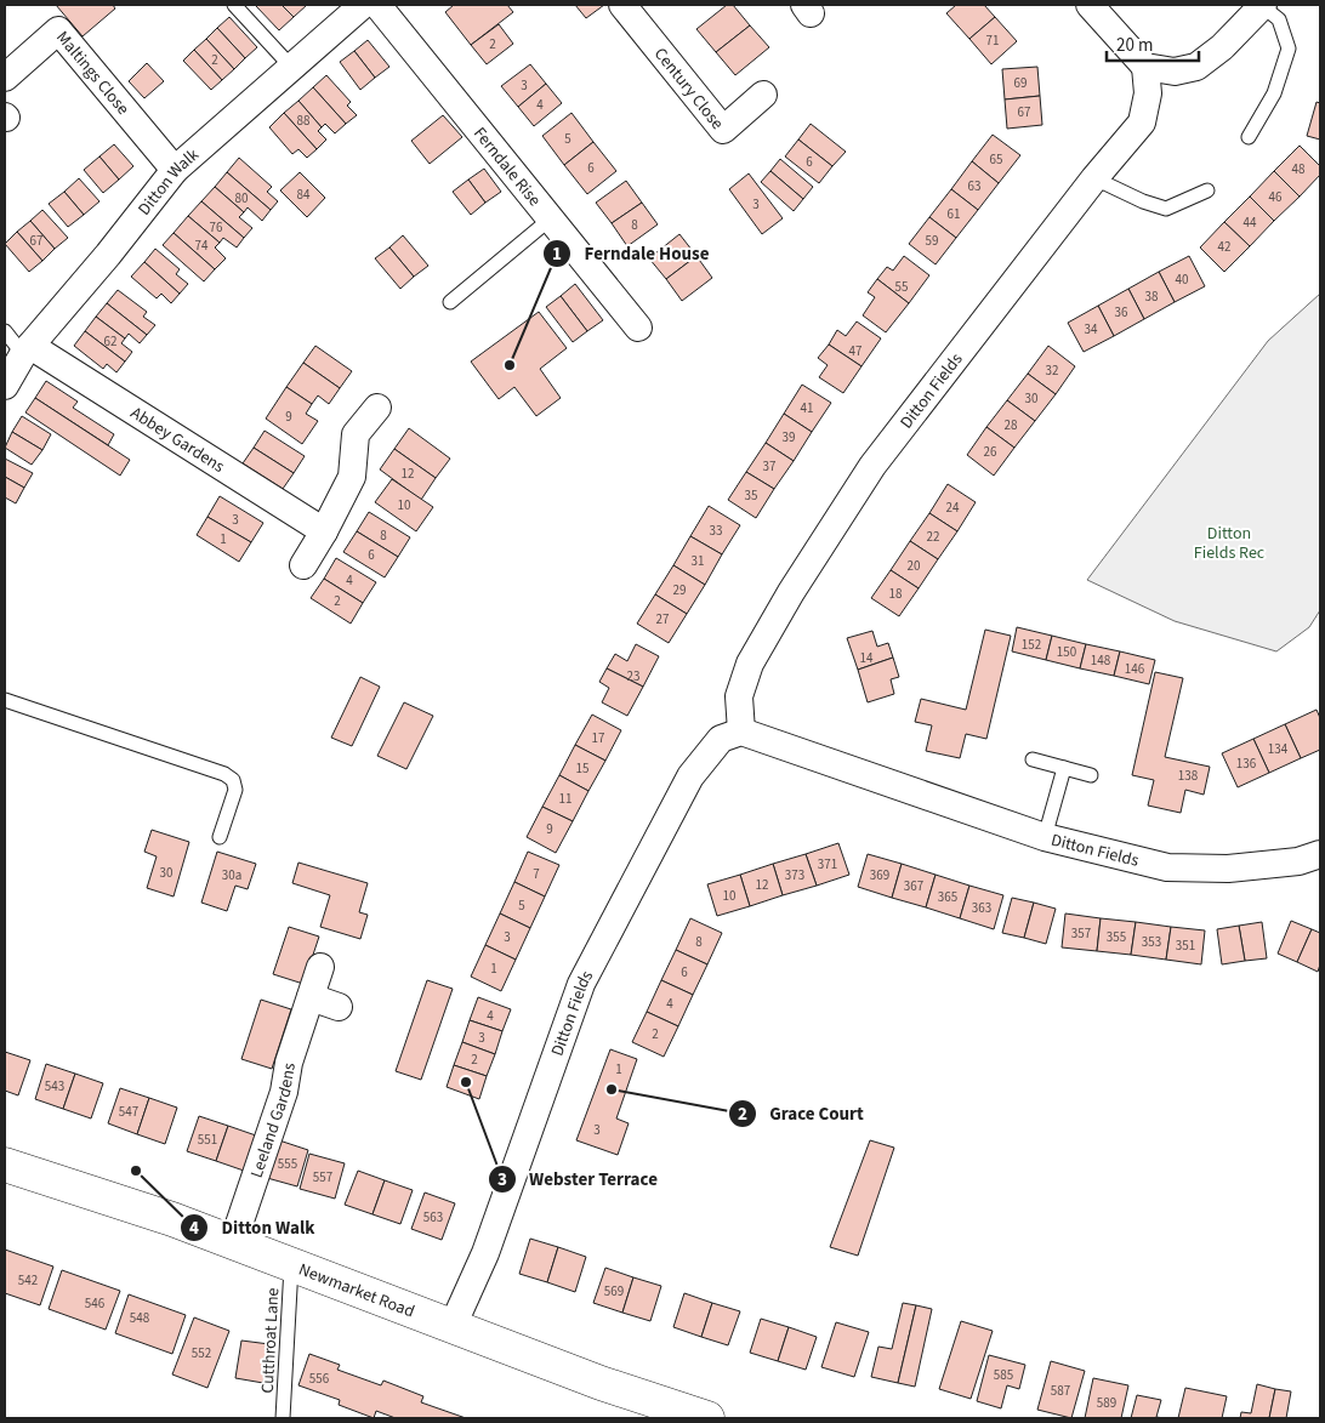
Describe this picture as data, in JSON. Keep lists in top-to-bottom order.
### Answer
{
  "streets": {
    "main road": ["Newmarket Road"],
    "street": [
      "Maltings Close",
      "Century Close",
      "Ferndale Rise",
      "Ditton Walk",
      "Ditton Fields",
      "Abbey Gardens",
      "Leeland Gardens"
    ],
    "lane": ["Cutthroat Lane"]
  },
  "crossings": [
    ["Maltings Close", "Ditton Walk"],
    ["Ditton Walk", "Abbey Gardens"],
    ["Ditton Fields", "Newmarket Road"],
    ["Leeland Gardens", "Newmarket Road"],
    ["Newmarket Road", "Cutthroat Lane"]
  ],
  "parks": ["Ditton Fields Rec"],
  "places": [
    "Ferndale House",
    "Webster Terrace",
    "Grace Court",
    "Ditton Walk"
  ],
  "house_numbers": [
    "71",
    "2",
    "2",
    "69",
    "3",
    "4",
    "67",
    "88",
    "5",
    "65",
    "6",
    "6",
    "48",
    "63",
    "84",
    "46",
    "80",
    "3",
    "61",
    "44",
    "8",
    "76",
    "67",
    "59",
    "74",
    "42",
    "40",
    "55",
    "38",
    "36",
    "34",
    "62",
    "47",
    "32",
    "30",
    "41",
    "9",
    "28",
    "39",
    "26",
    "37",
    "12",
    "35",
    "10",
    "24",
    "3",
    "33",
    "8",
    "22",
    "1",
    "6",
    "31",
    "20",
    "4",
    "29",
    "18",
    "2",
    "27",
    "152",
    "150",
    "14",
    "148",
    "146",
    "23",
    "17",
    "134",
    "136",
    "15",
    "138",
    "11",
    "9",
    "371",
    "30",
    "7",
    "30a",
    "373",
    "369",
    "12",
    "367",
    "10",
    "365",
    "5",
    "363",
    "357",
    "3",
    "355",
    "8",
    "353",
    "351",
    "1",
    "6",
    "4",
    "4",
    "2",
    "3",
    "2",
    "1",
    "543",
    "547",
    "3",
    "551",
    "555",
    "557",
    "563",
    "542",
    "569",
    "546",
    "548",
    "552",
    "585",
    "556",
    "587",
    "589"
  ],
  "scale_bar": "20 m"
}
